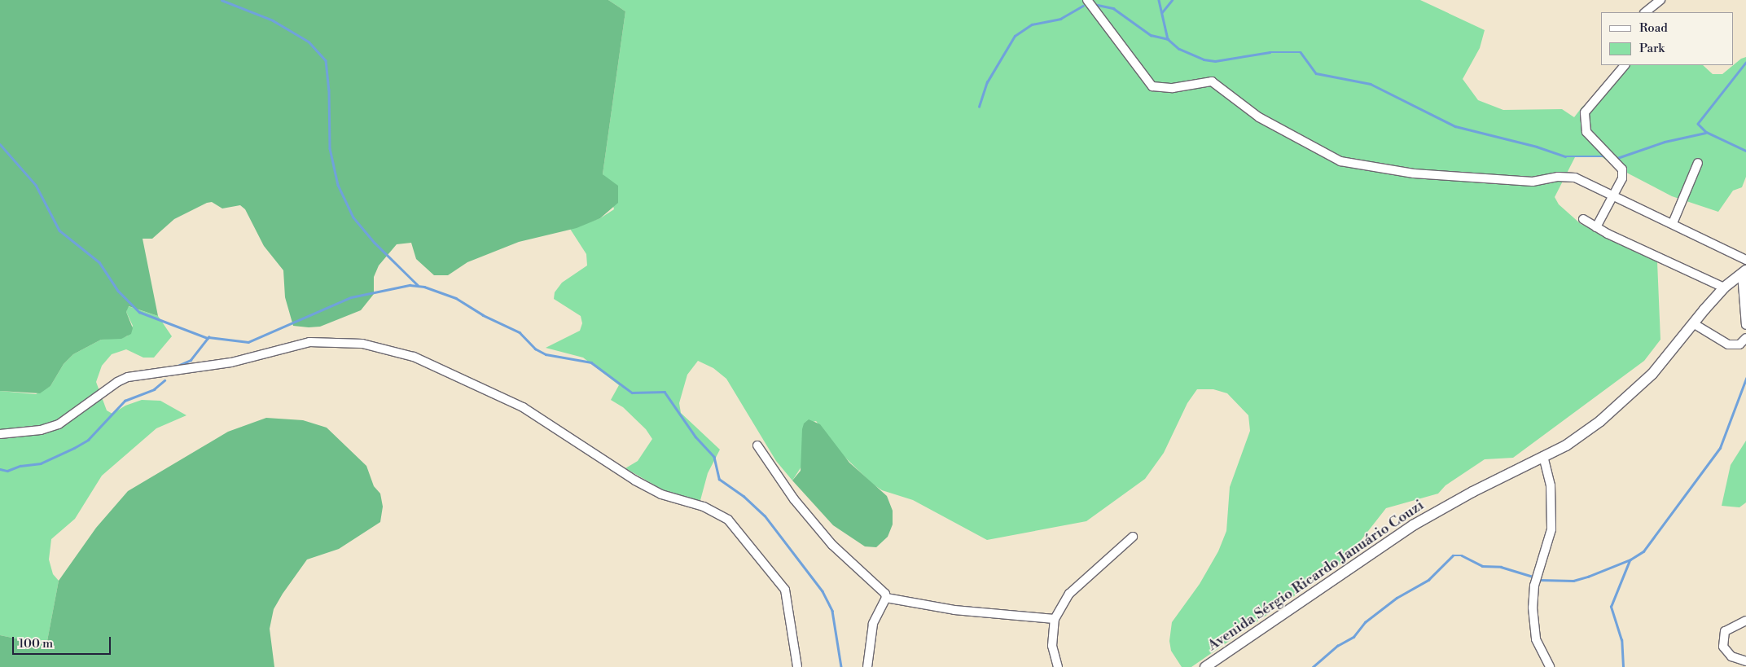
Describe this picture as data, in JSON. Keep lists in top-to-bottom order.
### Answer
{
  "streets": {
    "street": ["Avenida Sérgio Ricardo Januário Couzi"]
  },
  "legend": ["Road", "Park"],
  "scale_bar": "100 m"
}
